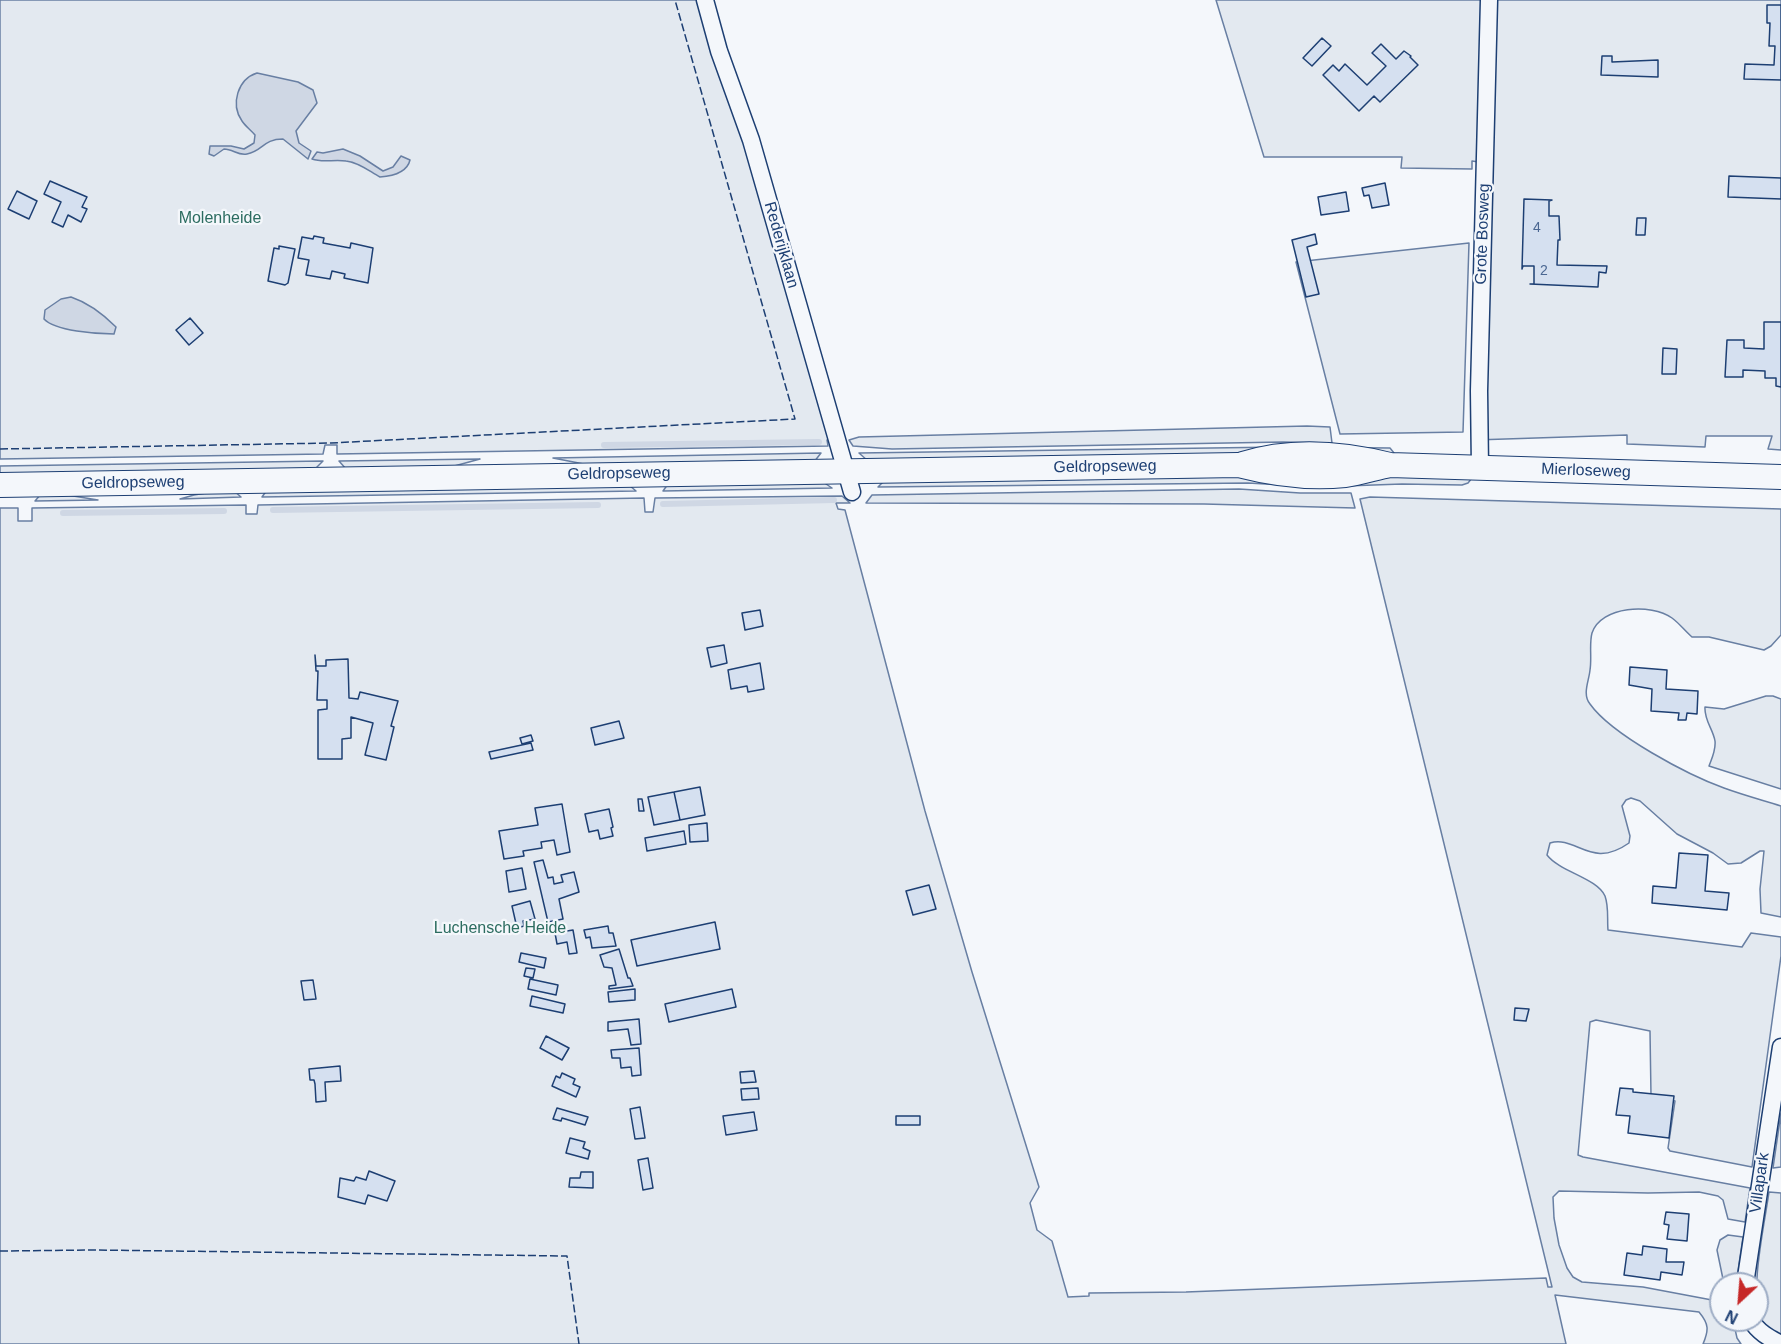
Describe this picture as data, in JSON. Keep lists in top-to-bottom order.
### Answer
{
  "streets": {
    "main road": ["Geldropseweg", "Mierloseweg"],
    "street": ["Grote Bosweg", "Rederijklaan", "Villapark"]
  },
  "crossings": [
    ["Grote Bosweg", "Mierloseweg"],
    ["Rederijklaan", "Geldropseweg"],
    ["Geldropseweg", "Mierloseweg"]
  ],
  "parks": ["Molenheide", "Luchensche Heide"],
  "house_numbers": ["4", "2"],
  "north": "bottom left"
}
